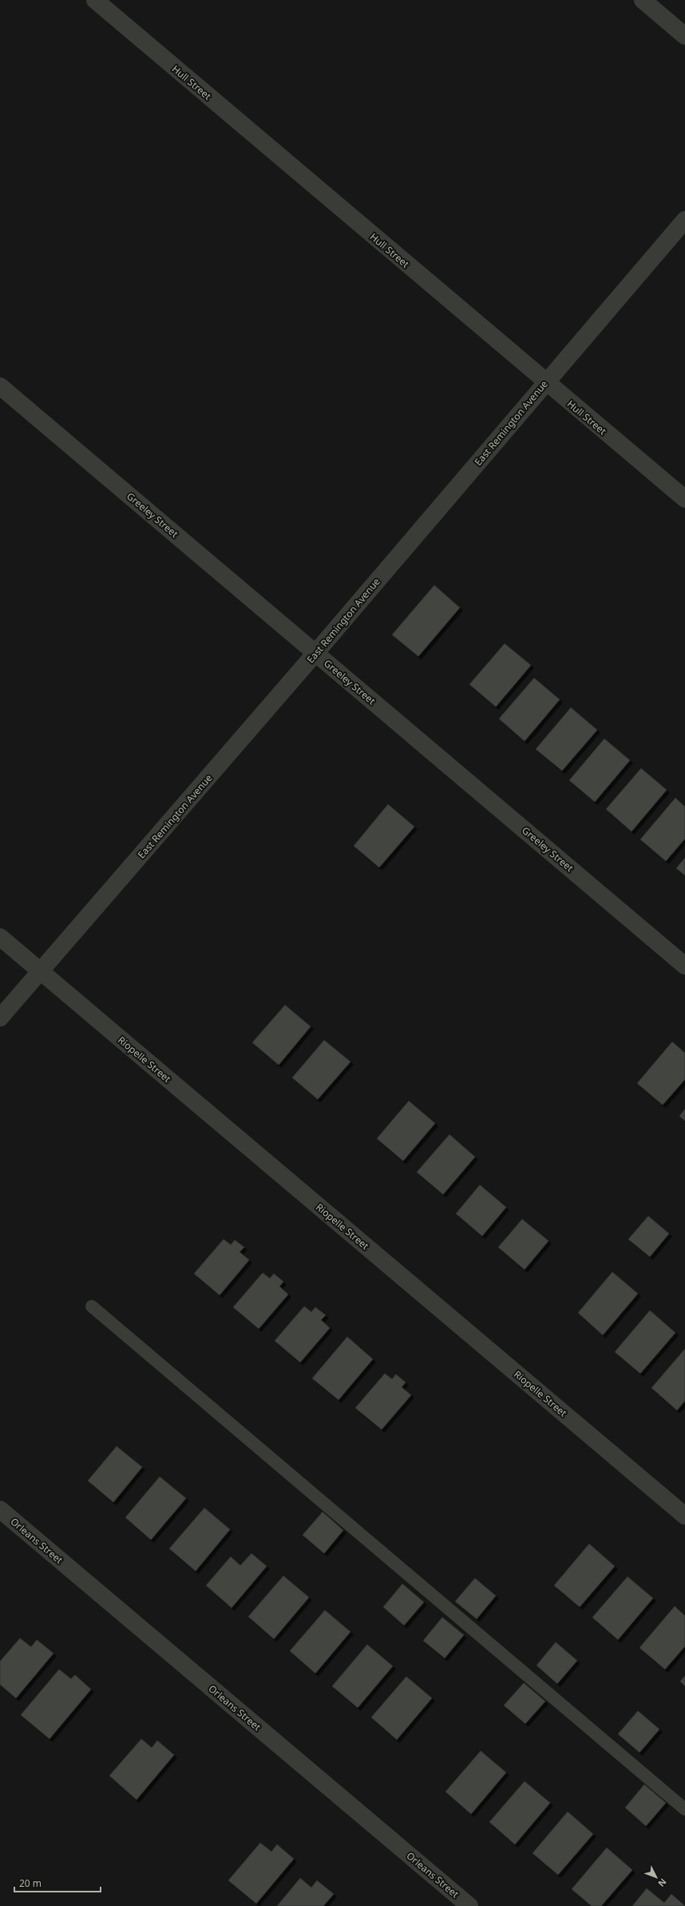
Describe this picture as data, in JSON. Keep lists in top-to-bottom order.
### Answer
{
  "streets": {
    "street": [
      "Hull Street",
      "East Remington Avenue",
      "Greeley Street",
      "Riopelle Street",
      "Orleans Street"
    ]
  },
  "crossings": [
    ["Hull Street", "East Remington Avenue"],
    ["East Remington Avenue", "Greeley Street"],
    ["East Remington Avenue", "Riopelle Street"]
  ],
  "scale_bar": "20 m",
  "north": "bottom right"
}
